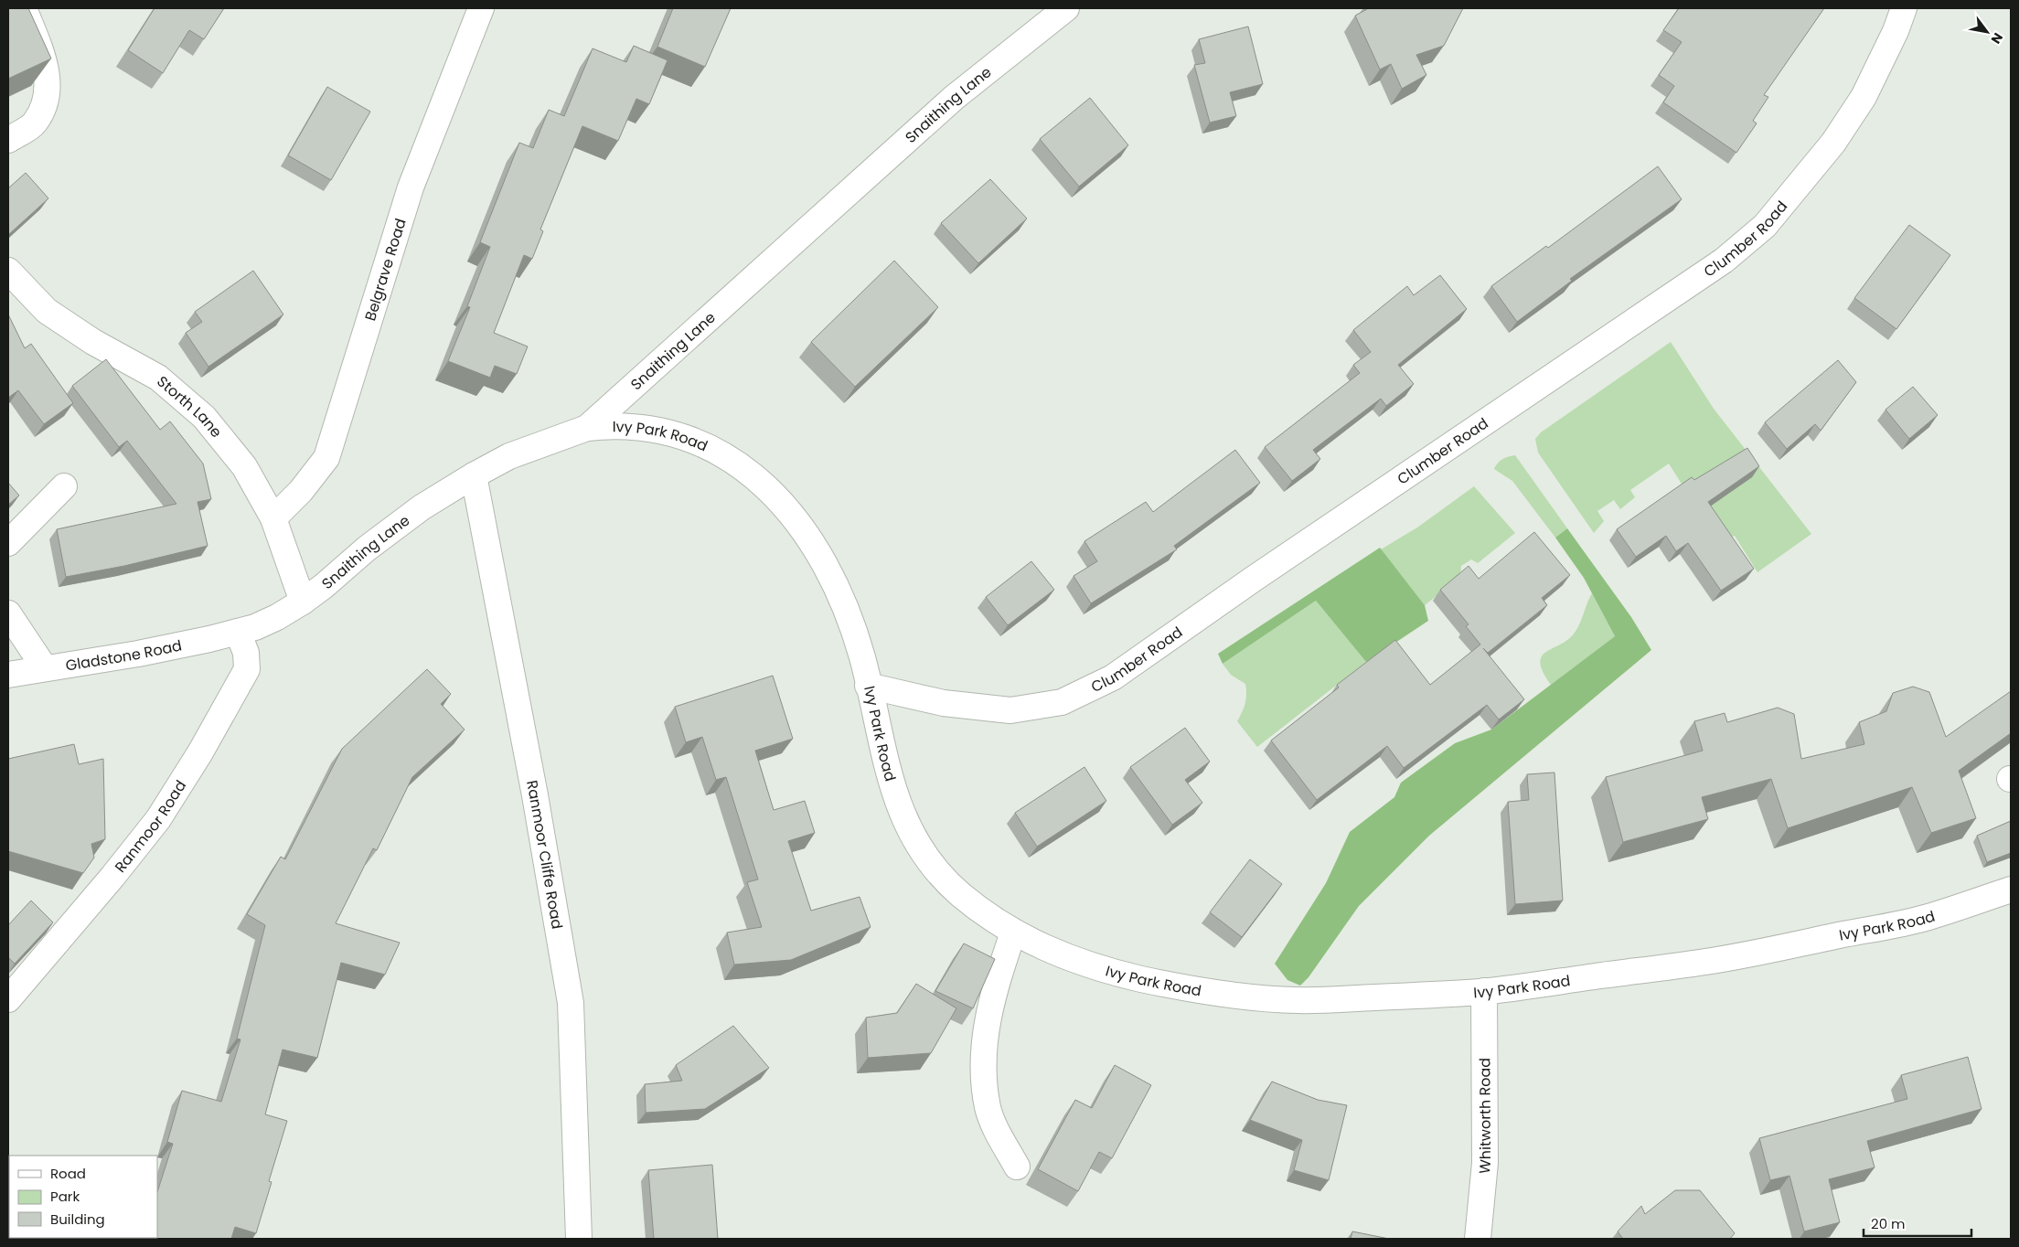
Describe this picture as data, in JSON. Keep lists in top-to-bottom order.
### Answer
{
  "streets": {
    "street": [
      "Snaithing Lane",
      "Clumber Road",
      "Belgrave Road",
      "Storth Lane",
      "Ivy Park Road",
      "Gladstone Road",
      "Ranmoor Road",
      "Ranmoor Cliffe Road",
      "Whitworth Road"
    ]
  },
  "crossings": [
    ["Snaithing Lane", "Storth Lane"],
    ["Snaithing Lane", "Ivy Park Road"],
    ["Snaithing Lane", "Gladstone Road"],
    ["Snaithing Lane", "Ranmoor Road"],
    ["Snaithing Lane", "Ranmoor Cliffe Road"],
    ["Clumber Road", "Ivy Park Road"],
    ["Belgrave Road", "Storth Lane"],
    ["Ivy Park Road", "Whitworth Road"],
    ["Gladstone Road", "Ranmoor Road"]
  ],
  "legend": ["Road", "Park", "Building"],
  "scale_bar": "20 m",
  "north": "bottom right"
}
